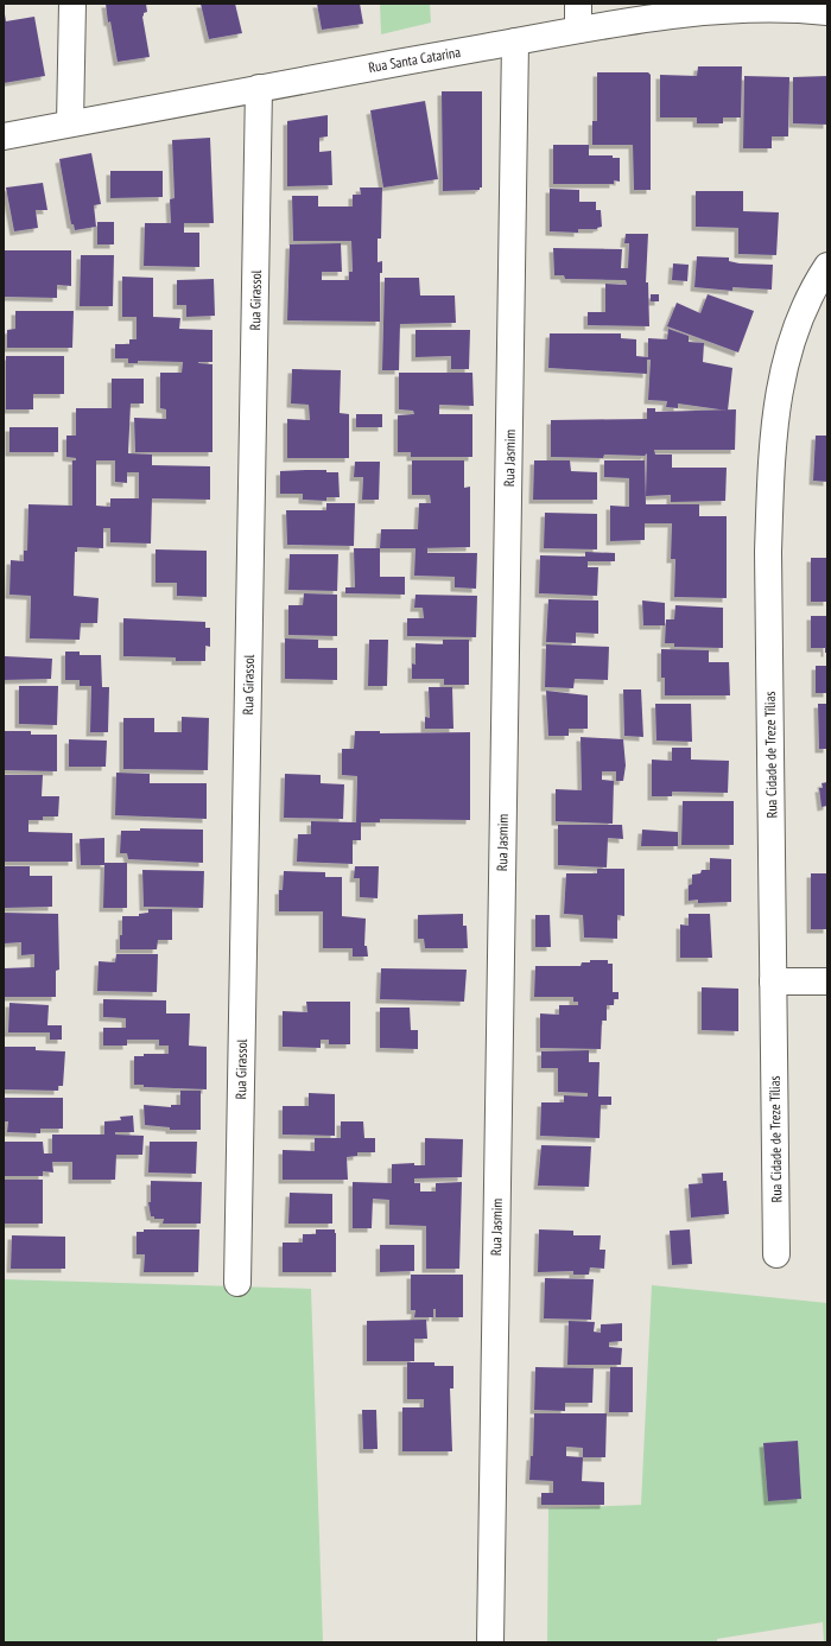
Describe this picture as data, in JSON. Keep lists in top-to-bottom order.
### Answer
{
  "streets": {
    "street": [
      "Rua Santa Catarina",
      "Rua Girassol",
      "Rua Jasmim",
      "Rua Cidade de Treze Tílias"
    ]
  },
  "crossings": [
    ["Rua Santa Catarina", "Rua Girassol"],
    ["Rua Santa Catarina", "Rua Jasmim"]
  ]
}
